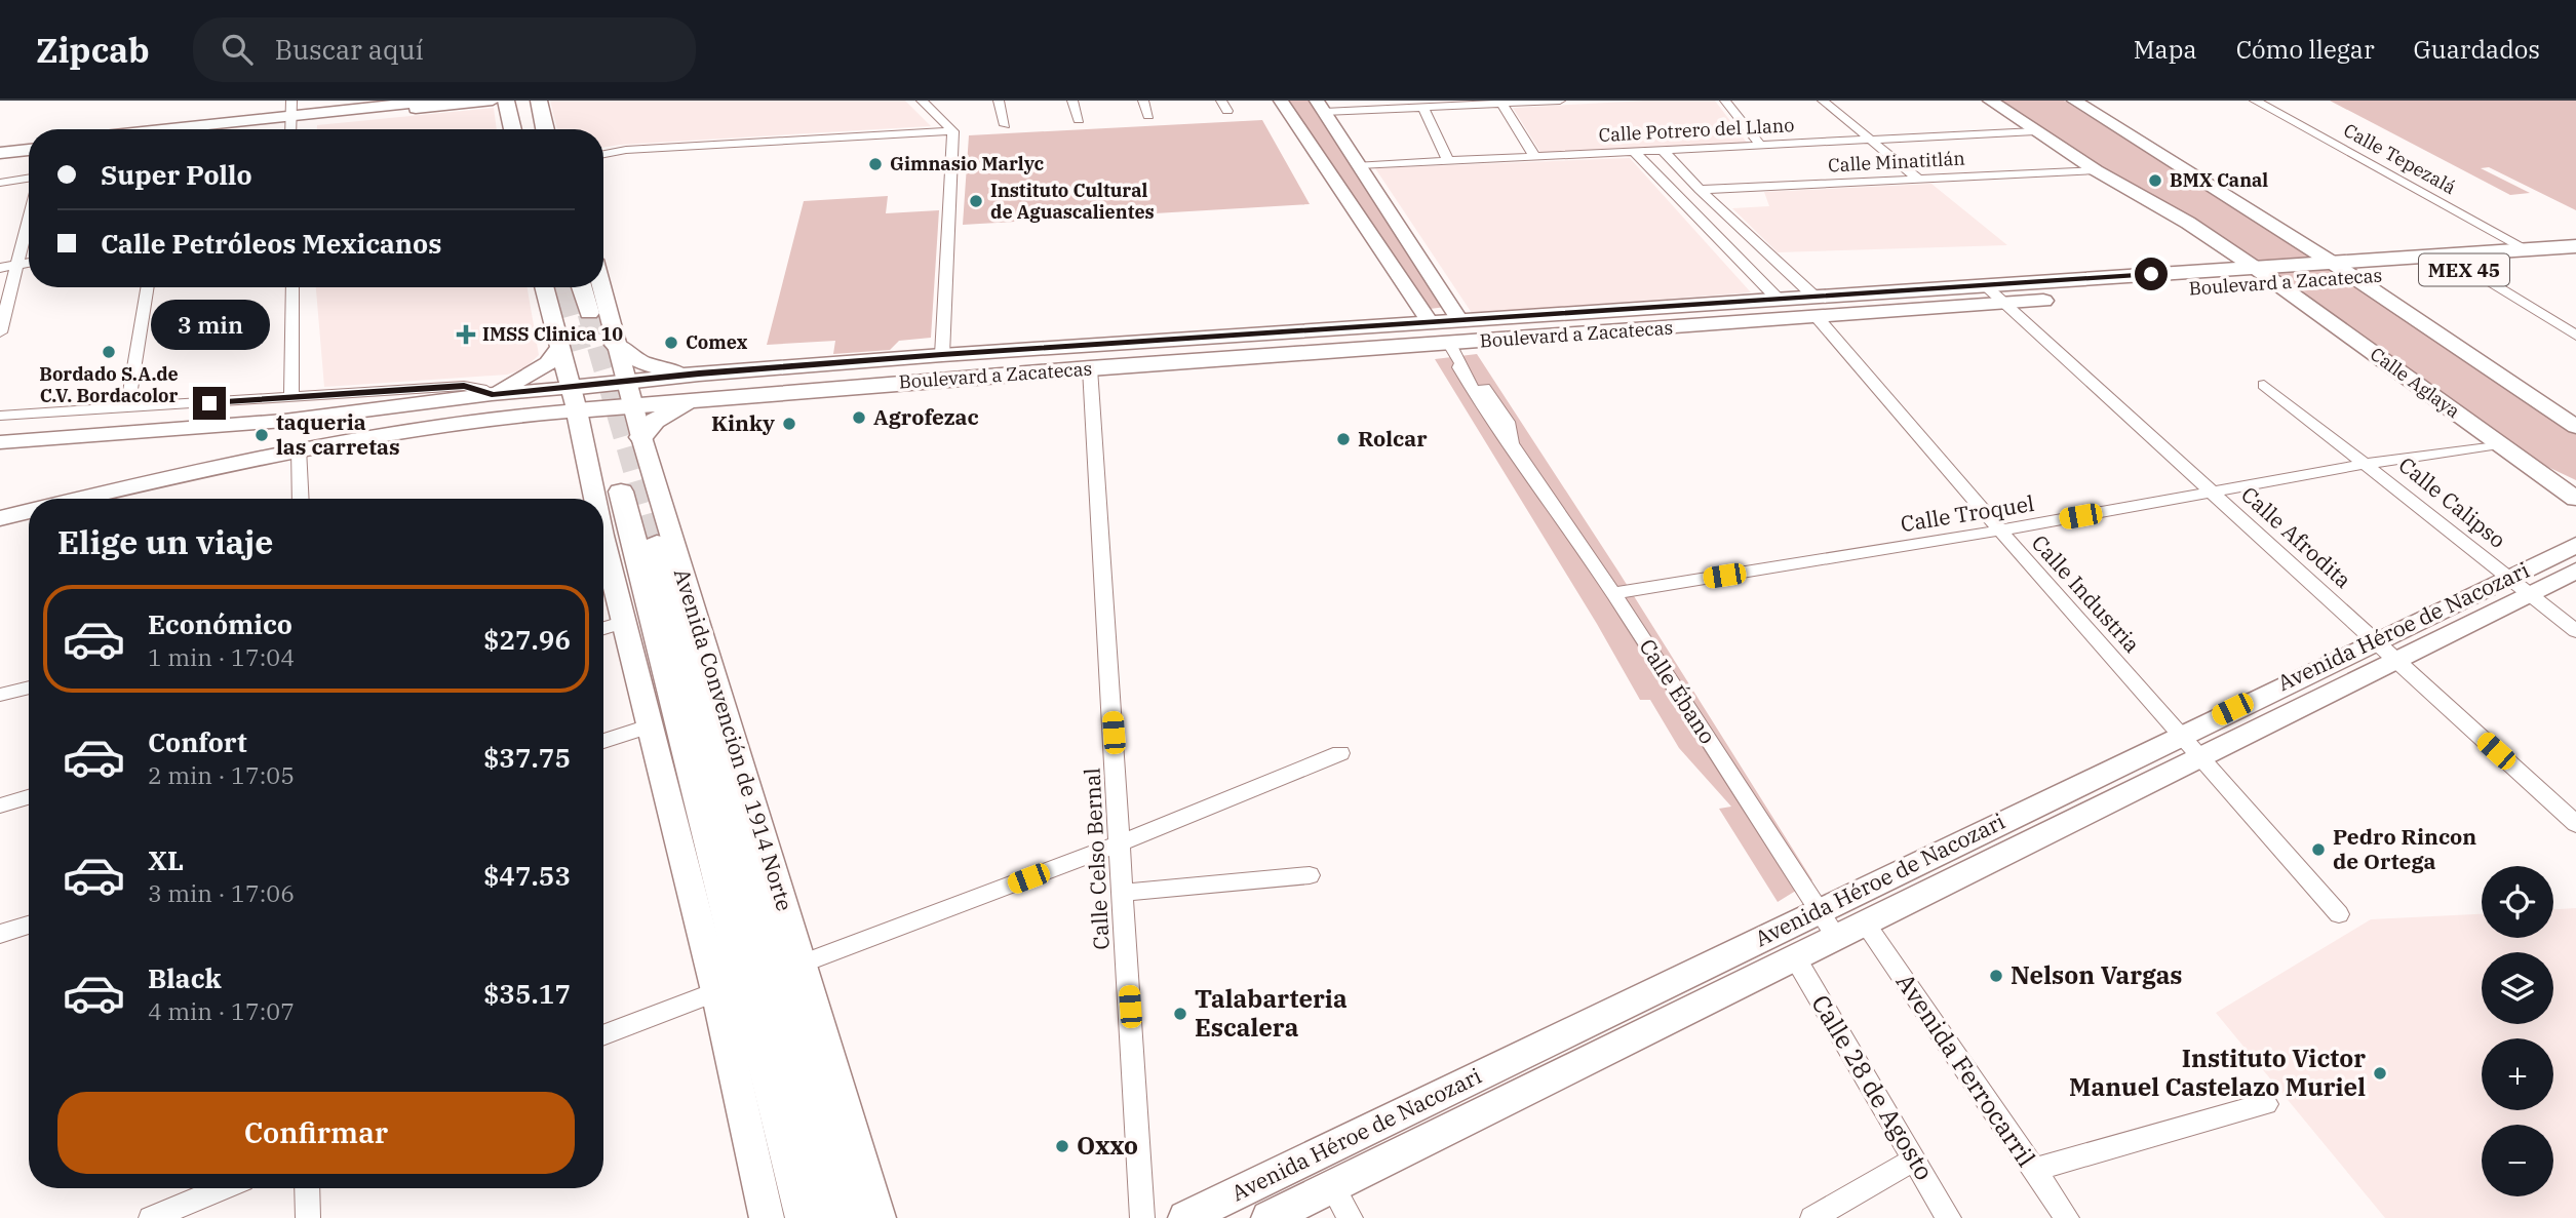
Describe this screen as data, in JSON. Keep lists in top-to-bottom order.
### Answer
{
  "streets": {
    "main road": [
      "MEX 45",
      "Boulevard a Zacatecas",
      "Calle Aglaya",
      "Avenida Héroe de Nacozari",
      "Avenida Convención de 1914 Norte"
    ],
    "street": [
      "Calle Potrero del Llano",
      "Calle Tepezalá",
      "Calle Minatitlán",
      "Calle Calipso",
      "Calle Troquel",
      "Calle Afrodita",
      "Calle Industria",
      "Calle Ébano",
      "Calle Celso Bernal",
      "Avenida Ferrocarril",
      "Calle 28 de Agosto"
    ]
  },
  "crossings": [
    ["Calle Potrero del Llano", "Calle Aglaya"],
    ["Calle Tepezalá", "Boulevard a Zacatecas"],
    ["Calle Minatitlán", "Calle Aglaya"],
    ["MEX 45", "Boulevard a Zacatecas"],
    ["MEX 45", "Avenida Convención de 1914 Norte"],
    ["Boulevard a Zacatecas", "Calle Aglaya"],
    ["Boulevard a Zacatecas", "Calle Afrodita"],
    ["Boulevard a Zacatecas", "Calle Industria"],
    ["Boulevard a Zacatecas", "Calle Ébano"],
    ["Boulevard a Zacatecas", "Avenida Convención de 1914 Norte"],
    ["Boulevard a Zacatecas", "Calle Celso Bernal"],
    ["Calle Aglaya", "Calle Troquel"],
    ["Calle Calipso", "Calle Troquel"],
    ["Calle Calipso", "Avenida Héroe de Nacozari"],
    ["Calle Troquel", "Calle Afrodita"],
    ["Calle Troquel", "Calle Industria"],
    ["Calle Troquel", "Calle Ébano"],
    ["Calle Afrodita", "Avenida Héroe de Nacozari"],
    ["Calle Industria", "Avenida Héroe de Nacozari"],
    ["Avenida Héroe de Nacozari", "Calle Ébano"],
    ["Avenida Héroe de Nacozari", "Avenida Ferrocarril"],
    ["Avenida Héroe de Nacozari", "Calle 28 de Agosto"],
    ["Calle Ébano", "Avenida Ferrocarril"]
  ],
  "places": {
    "other": [
      "Gimnasio Marlyc",
      "BMX Canal",
      "Instituto Cultural de Aguascalientes",
      "Comex",
      "Bordado S.A.de C.V. Bordacolor",
      "Agrofezac",
      "Kinky",
      "taqueria las carretas",
      "Rolcar",
      "Pedro Rincon de Ortega",
      "Nelson Vargas",
      "Talabarteria Escalera",
      "Instituto Victor Manuel Castelazo Muriel",
      "Oxxo"
    ],
    "health": ["IMSS Clinica 10"]
  },
  "page": {
    "header": "Zipcab",
    "search": "Buscar aquí",
    "nav": ["Mapa", "Cómo llegar", "Guardados"],
    "banner": ["Super Pollo", "Calle Petróleos Mexicanos"],
    "bubble": "3 min",
    "heading": "Elige un viaje",
    "list": [
      {
        "name": "Económico",
        "note": "1 min · 17:04",
        "value": "$27.96"
      },
      {
        "name": "Confort",
        "note": "2 min · 17:05",
        "value": "$37.75"
      },
      {
        "name": "XL",
        "note": "3 min · 17:06",
        "value": "$47.53"
      },
      {
        "name": "Black",
        "note": "4 min · 17:07",
        "value": "$35.17"
      }
    ],
    "map_buttons": ["+", "−"],
    "buttons": "Confirmar"
  }
}
